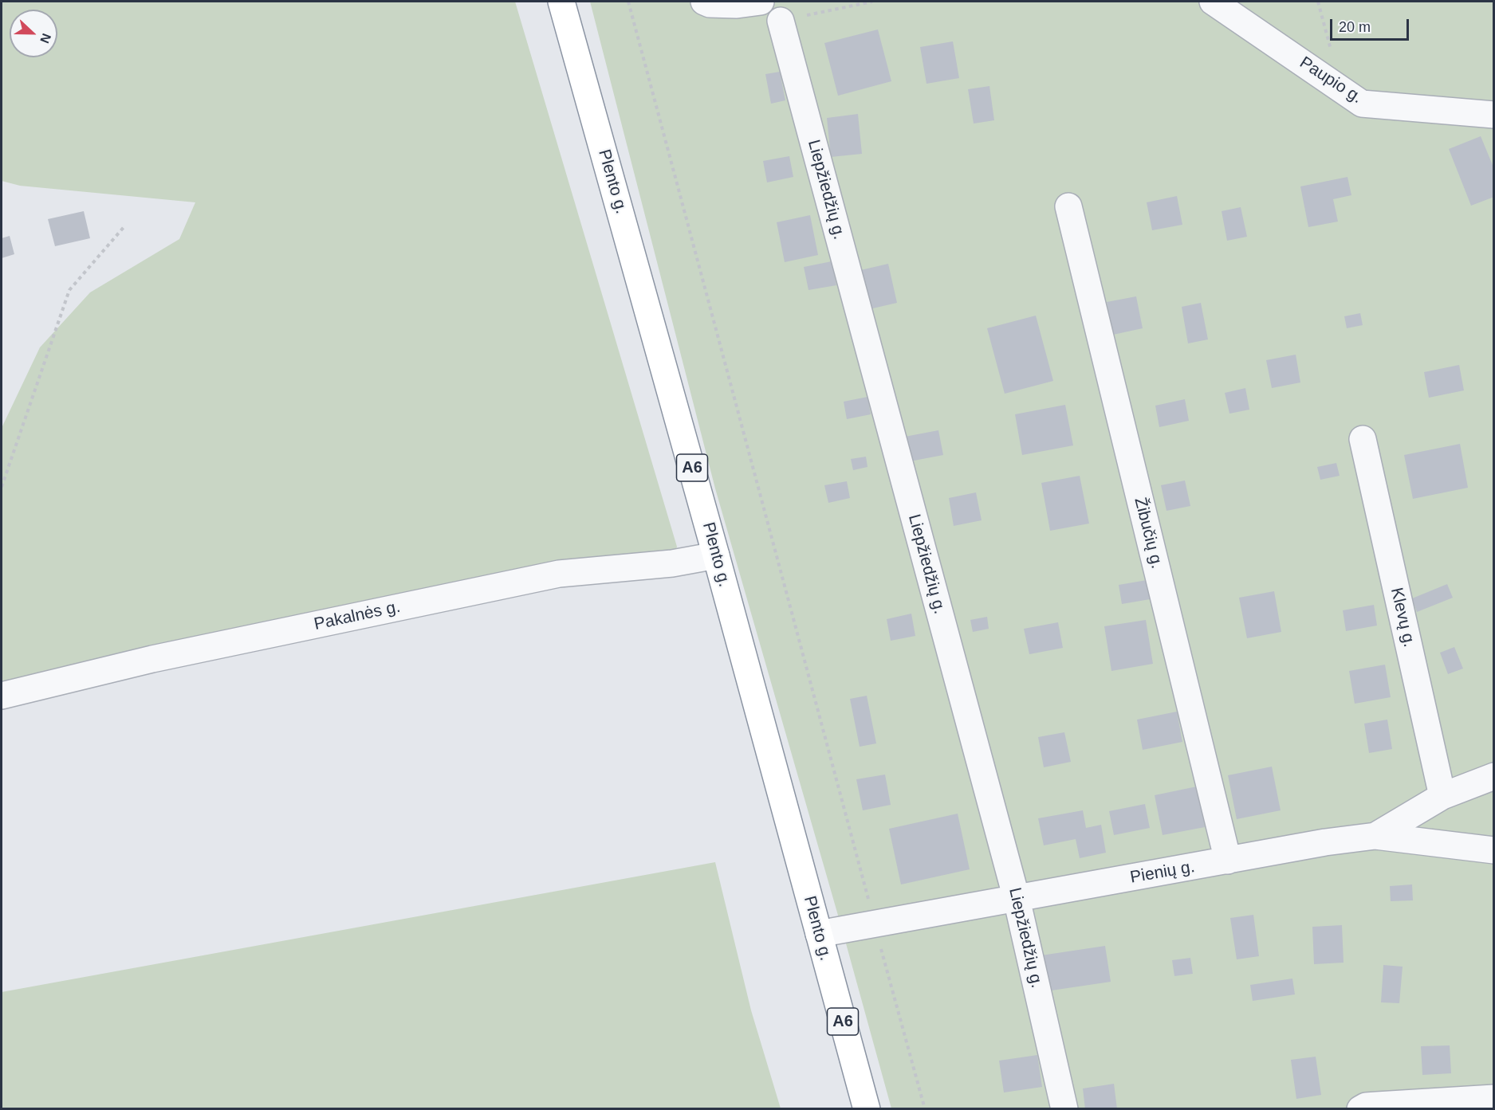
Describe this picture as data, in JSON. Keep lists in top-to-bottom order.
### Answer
{
  "streets": {
    "highway": ["Plento g.", "A6"],
    "street": [
      "Paupio g.",
      "Liepžiedžių g.",
      "Žibučių g.",
      "Pakalnės g.",
      "Klevų g.",
      "Pienių g."
    ]
  },
  "crossings": [
    ["Plento g.", "Pakalnės g."],
    ["Plento g.", "Pienių g."],
    ["Liepžiedžių g.", "Pienių g."],
    ["Žibučių g.", "Pienių g."],
    ["Klevų g.", "Pienių g."]
  ],
  "scale_bar": "20 m",
  "north": "right"
}
